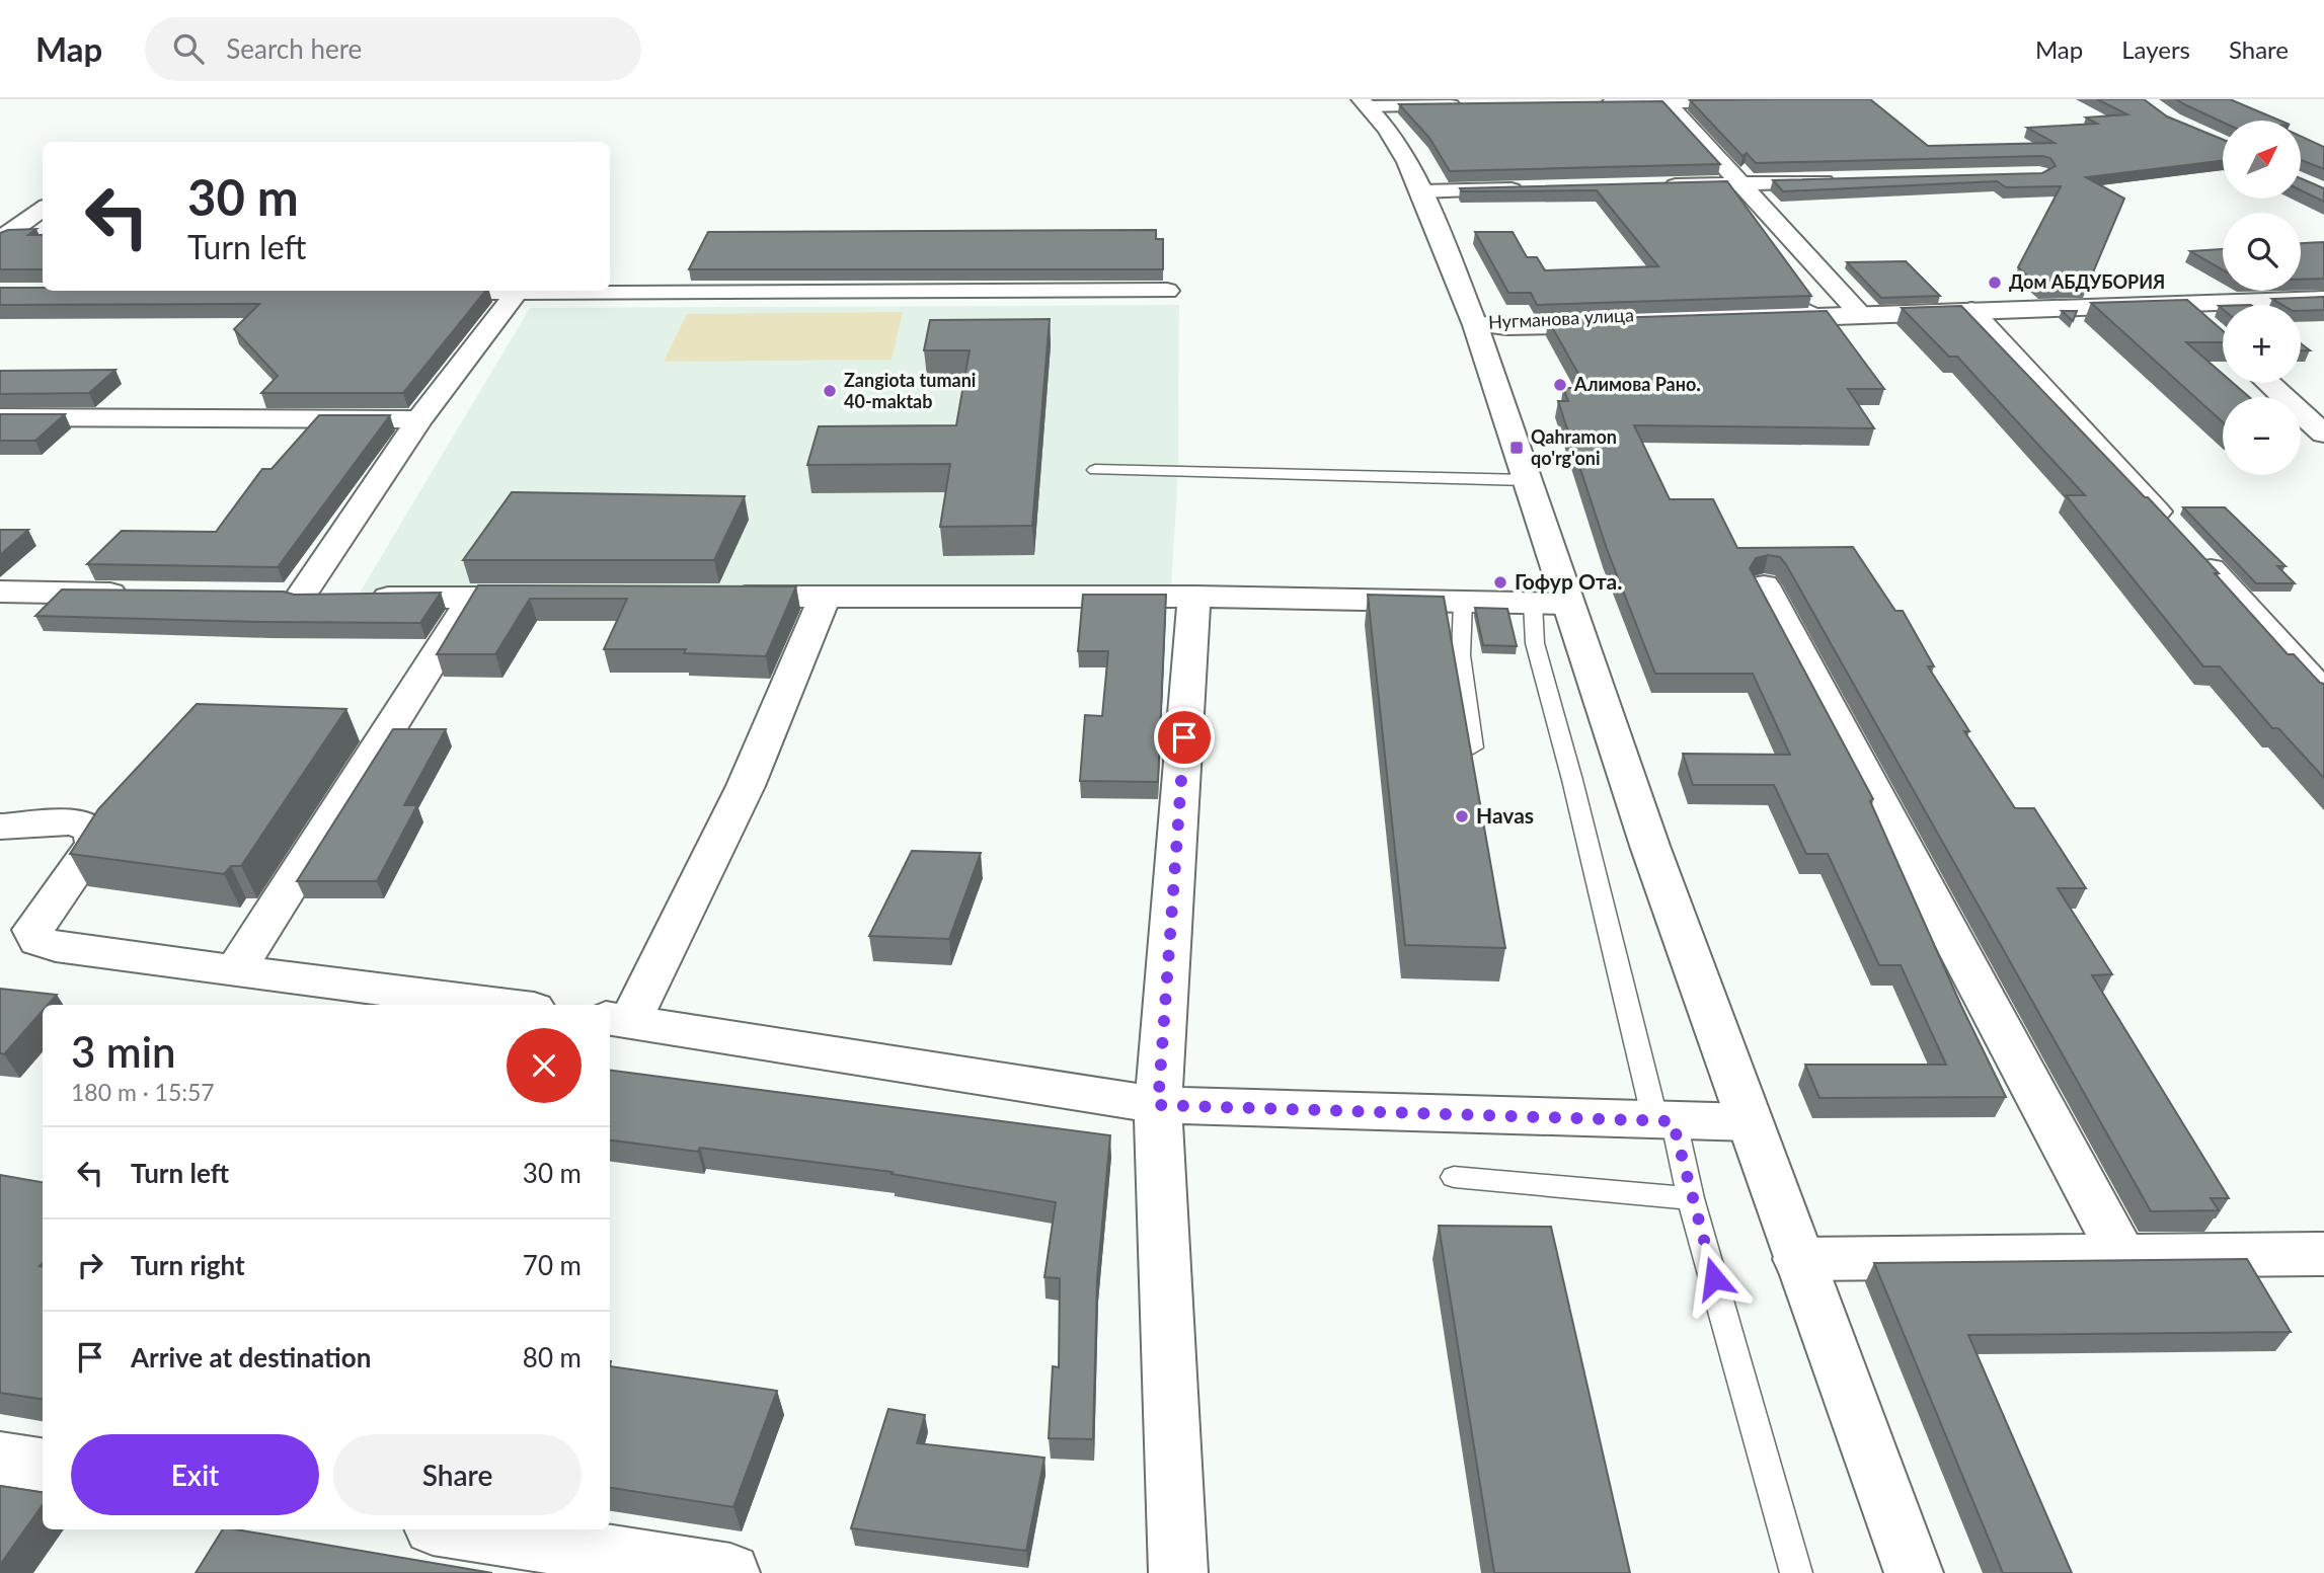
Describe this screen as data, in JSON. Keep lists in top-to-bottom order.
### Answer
{
  "streets": {
    "street": ["Нугманова улица"]
  },
  "places": {
    "other": [
      "Дом АБДУБОРИЯ",
      "Алимова Рано.",
      "Zangiota tumani 40-maktab",
      "Гофур Ота.",
      "Havas"
    ],
    "transit": ["Qahramon qo'rg'oni"]
  },
  "north": "top right",
  "page": {
    "header": "Map",
    "search": "Search here",
    "nav": ["Map", "Layers", "Share"],
    "map_buttons": ["+", "−"],
    "turn": ["30 m", "Turn left"],
    "heading": ["3 min", "180 m · 15:57"],
    "list": [
      {
        "name": "Turn left",
        "value": "30 m"
      },
      {
        "name": "Turn right",
        "value": "70 m"
      },
      {
        "name": "Arrive at destination",
        "value": "80 m"
      }
    ],
    "buttons": ["Exit", "Share"]
  }
}
